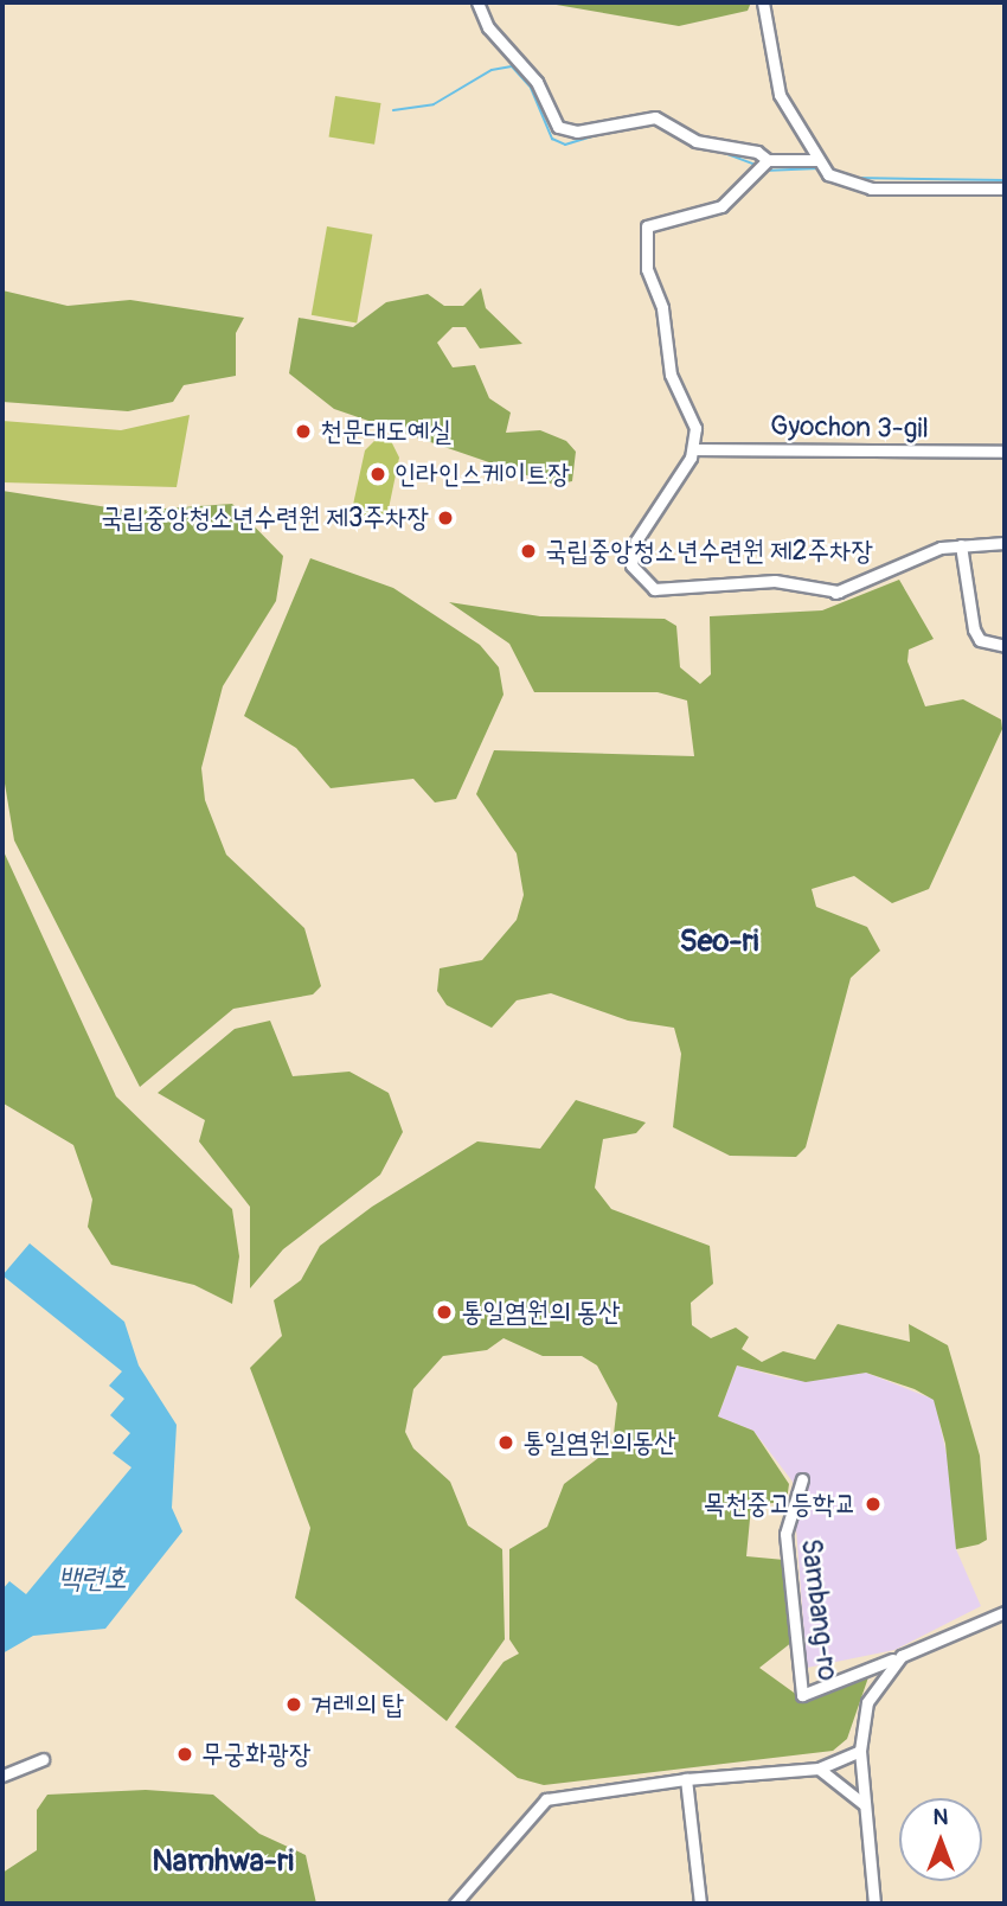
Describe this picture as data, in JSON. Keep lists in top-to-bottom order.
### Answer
{
  "streets": {
    "street": ["Gyochon 3-gil", "Sambang-ro"]
  },
  "districts": ["Seo-ri", "Namhwa-ri"],
  "water": ["백련호"],
  "places": [
    "천문대도예실",
    "인라인스케이트장",
    "국립중앙청소년수련원 제3주차장",
    "국립중앙청소년수련원 제2주차장",
    "통일염원의 동산",
    "통일염원의동산",
    "목천중고등학교",
    "겨레의 탑",
    "무궁화광장"
  ],
  "north": "top"
}
